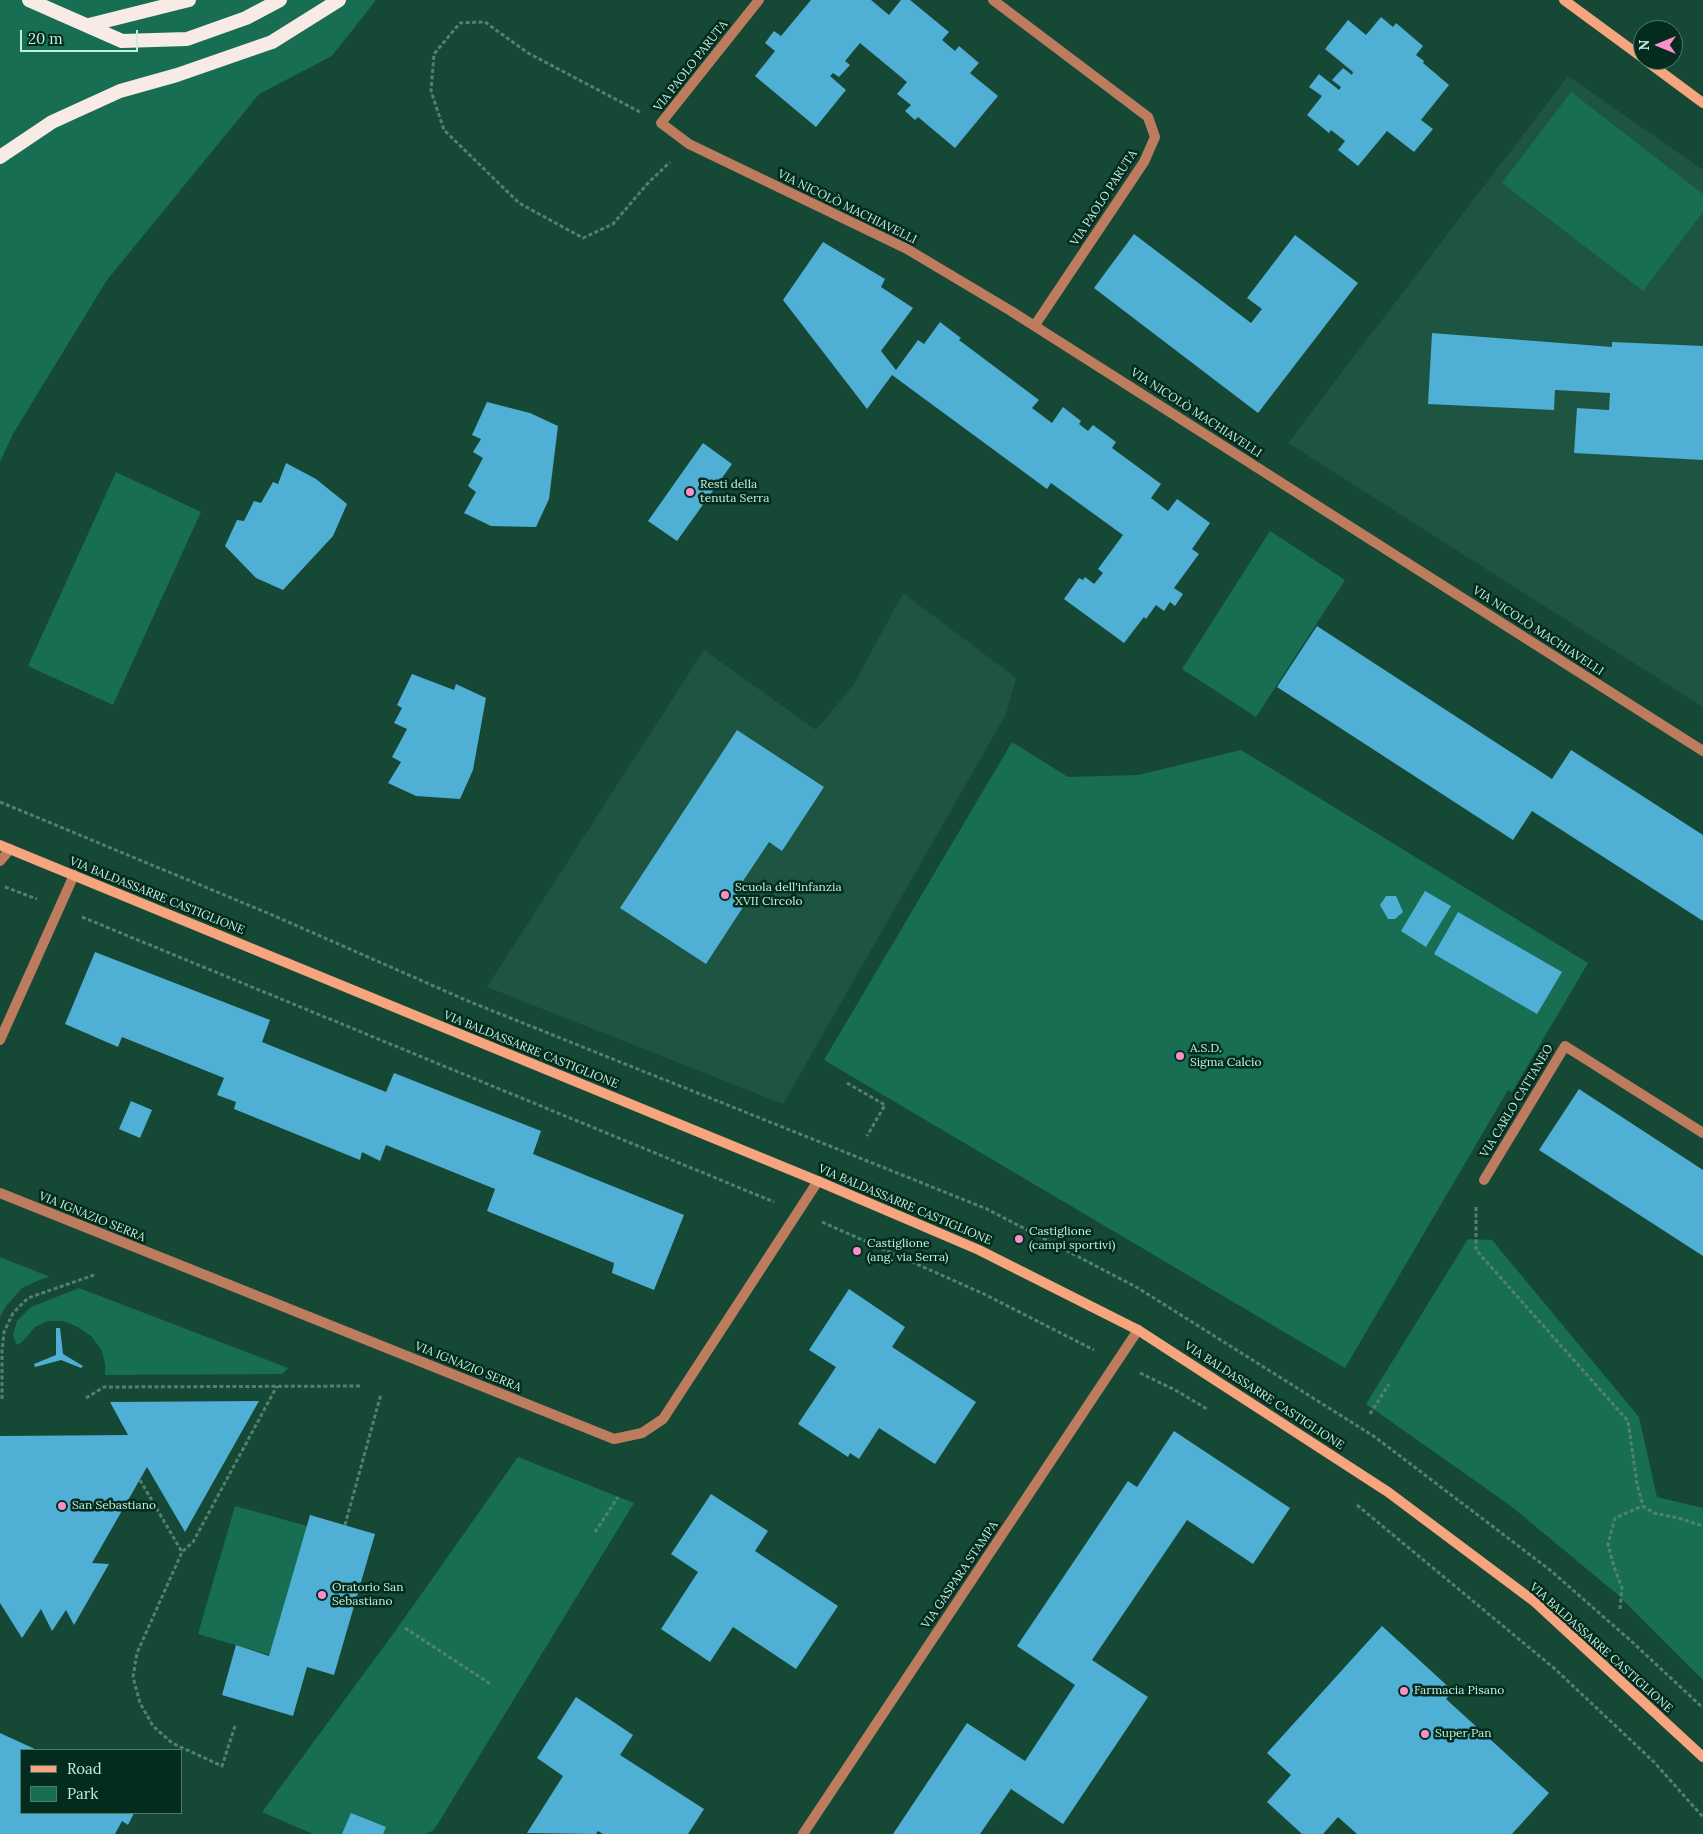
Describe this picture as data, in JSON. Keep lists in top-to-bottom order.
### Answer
{
  "streets": {
    "main road": ["VIA BALDASSARRE CASTIGLIONE"],
    "street": [
      "VIA PAOLO PARUTA",
      "VIA NICOLÒ MACHIAVELLI",
      "VIA CARLO CATTANEO",
      "VIA IGNAZIO SERRA",
      "VIA GASPARA STAMPA"
    ]
  },
  "crossings": [
    ["VIA PAOLO PARUTA", "VIA NICOLÒ MACHIAVELLI"],
    ["VIA BALDASSARRE CASTIGLIONE", "VIA IGNAZIO SERRA"],
    ["VIA BALDASSARRE CASTIGLIONE", "VIA GASPARA STAMPA"]
  ],
  "places": [
    "Resti della tenuta Serra",
    "Scuola dell'infanzia XVII Circolo",
    "A.S.D. Sigma Calcio",
    "Castiglione (campi sportivi)",
    "Castiglione (ang. via Serra)",
    "San Sebastiano",
    "Oratorio San Sebastiano",
    "Farmacia Pisano",
    "Super Pan"
  ],
  "legend": ["Road", "Park"],
  "scale_bar": "20 m",
  "north": "left"
}
